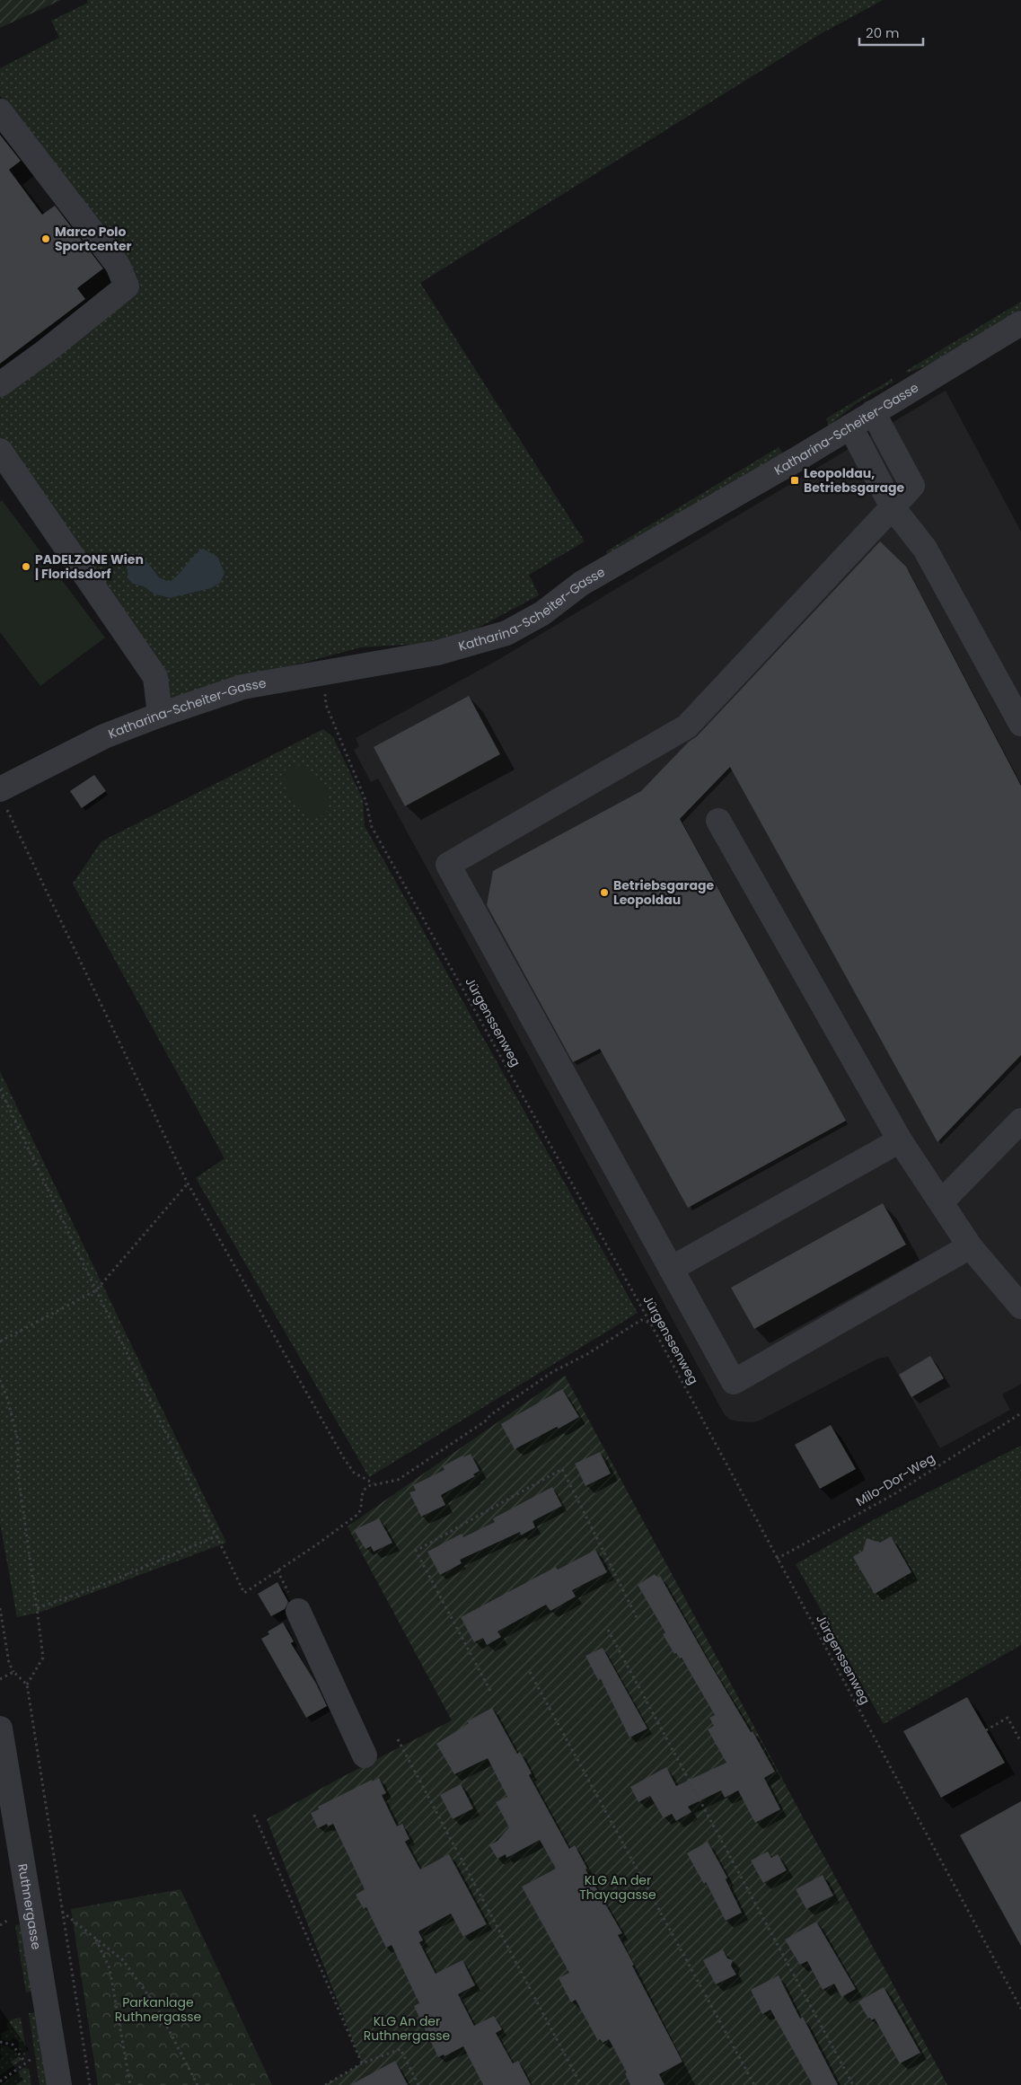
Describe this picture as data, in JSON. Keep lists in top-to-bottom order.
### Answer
{
  "streets": {
    "street": ["Katharina-Scheiter-Gasse", "Ruthnergasse"],
    "path": ["Jürgenssenweg", "Milo-Dor-Weg"]
  },
  "crossings": [
    ["Katharina-Scheiter-Gasse", "Jürgenssenweg"],
    ["Jürgenssenweg", "Milo-Dor-Weg"]
  ],
  "parks": ["KLG An der Thayagasse", "Parkanlage Ruthnergasse", "KLG An der Ruthnergasse"],
  "places": {
    "other": ["Marco Polo Sportcenter", "PADELZONE Wien | Floridsdorf", "Betriebsgarage Leopoldau"],
    "transit": ["Leopoldau, Betriebsgarage"]
  },
  "scale_bar": "20 m"
}
